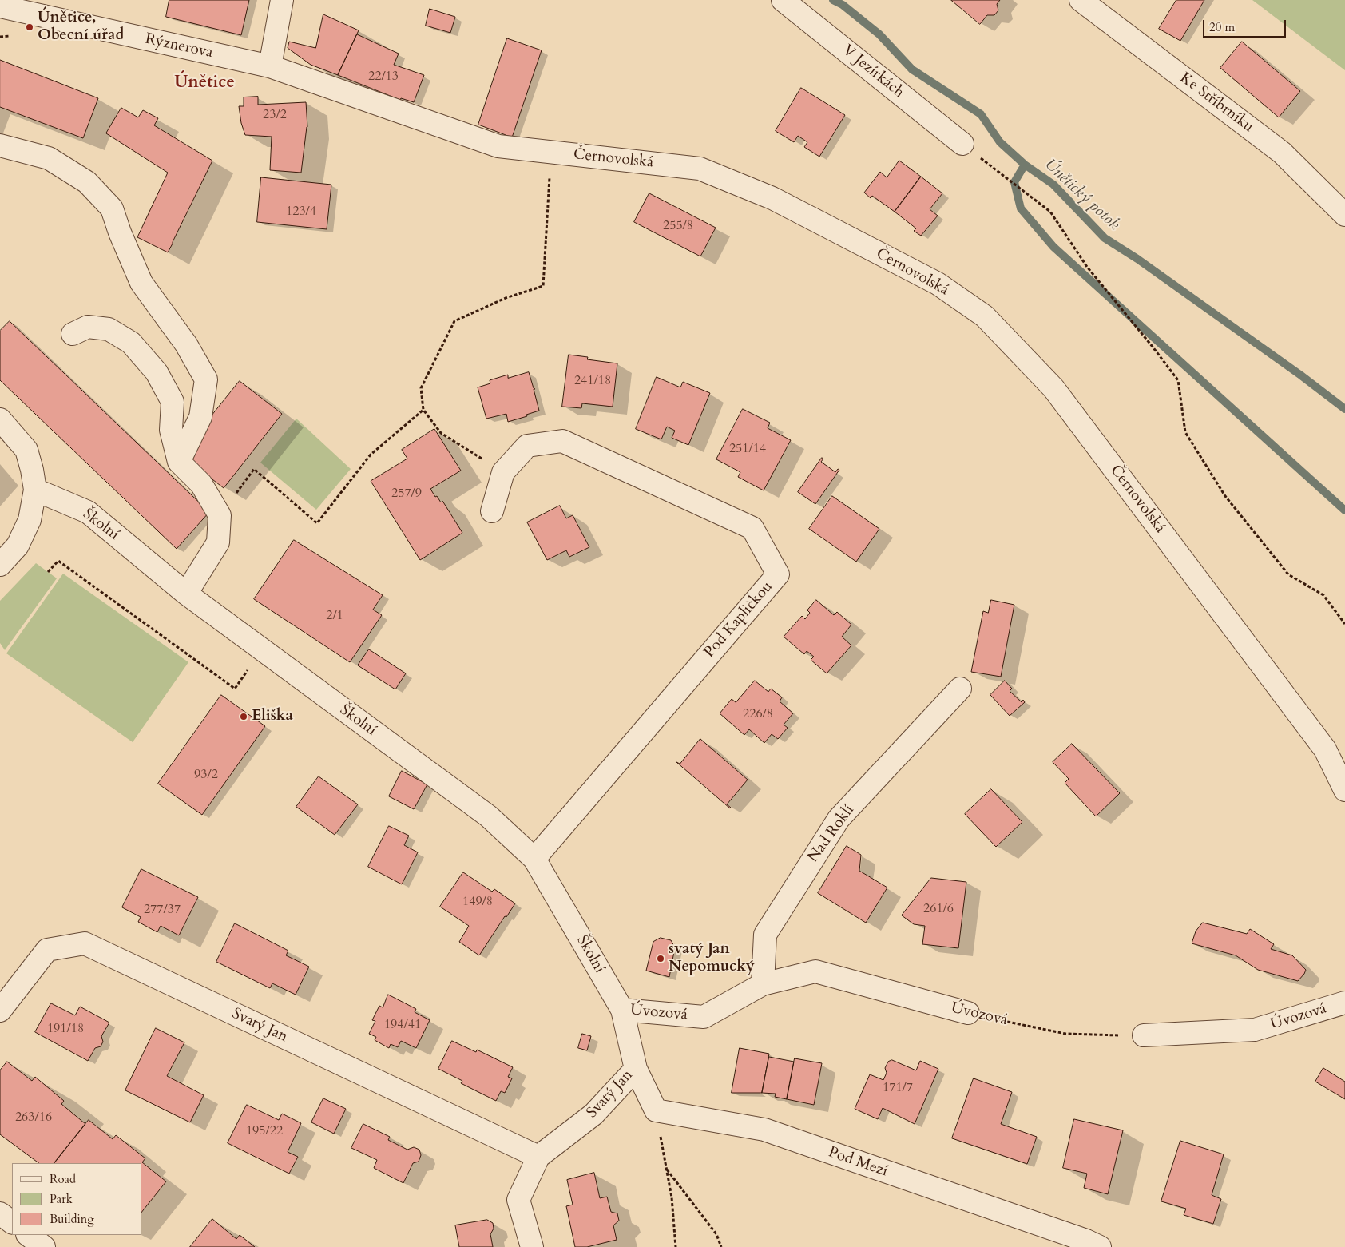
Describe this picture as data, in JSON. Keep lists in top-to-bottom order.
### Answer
{
  "streets": {
    "street": [
      "Rýznerova",
      "V Jezírkách",
      "Ke Stříbrníku",
      "Černovolská",
      "Školní",
      "Pod Kapličkou",
      "Nad Roklí",
      "Úvozová",
      "Svatý Jan",
      "Pod Mezí"
    ]
  },
  "crossings": [
    ["Rýznerova", "Černovolská"],
    ["Školní", "Pod Kapličkou"],
    ["Školní", "Úvozová"],
    ["Školní", "Svatý Jan"],
    ["Nad Roklí", "Úvozová"],
    ["Úvozová", "Svatý Jan"]
  ],
  "districts": ["Únětice"],
  "water": ["Únětický potok"],
  "places": ["Únětice, Obecní úřad", "Eliška", "svatý Jan Nepomucký"],
  "house_numbers": [
    "22/13",
    "23/2",
    "123/4",
    "255/8",
    "241/18",
    "251/14",
    "257/9",
    "2/1",
    "226/8",
    "93/2",
    "149/8",
    "261/6",
    "277/37",
    "194/41",
    "191/18",
    "171/7",
    "263/16",
    "195/22"
  ],
  "legend": ["Road", "Park", "Building"],
  "scale_bar": "20 m"
}
